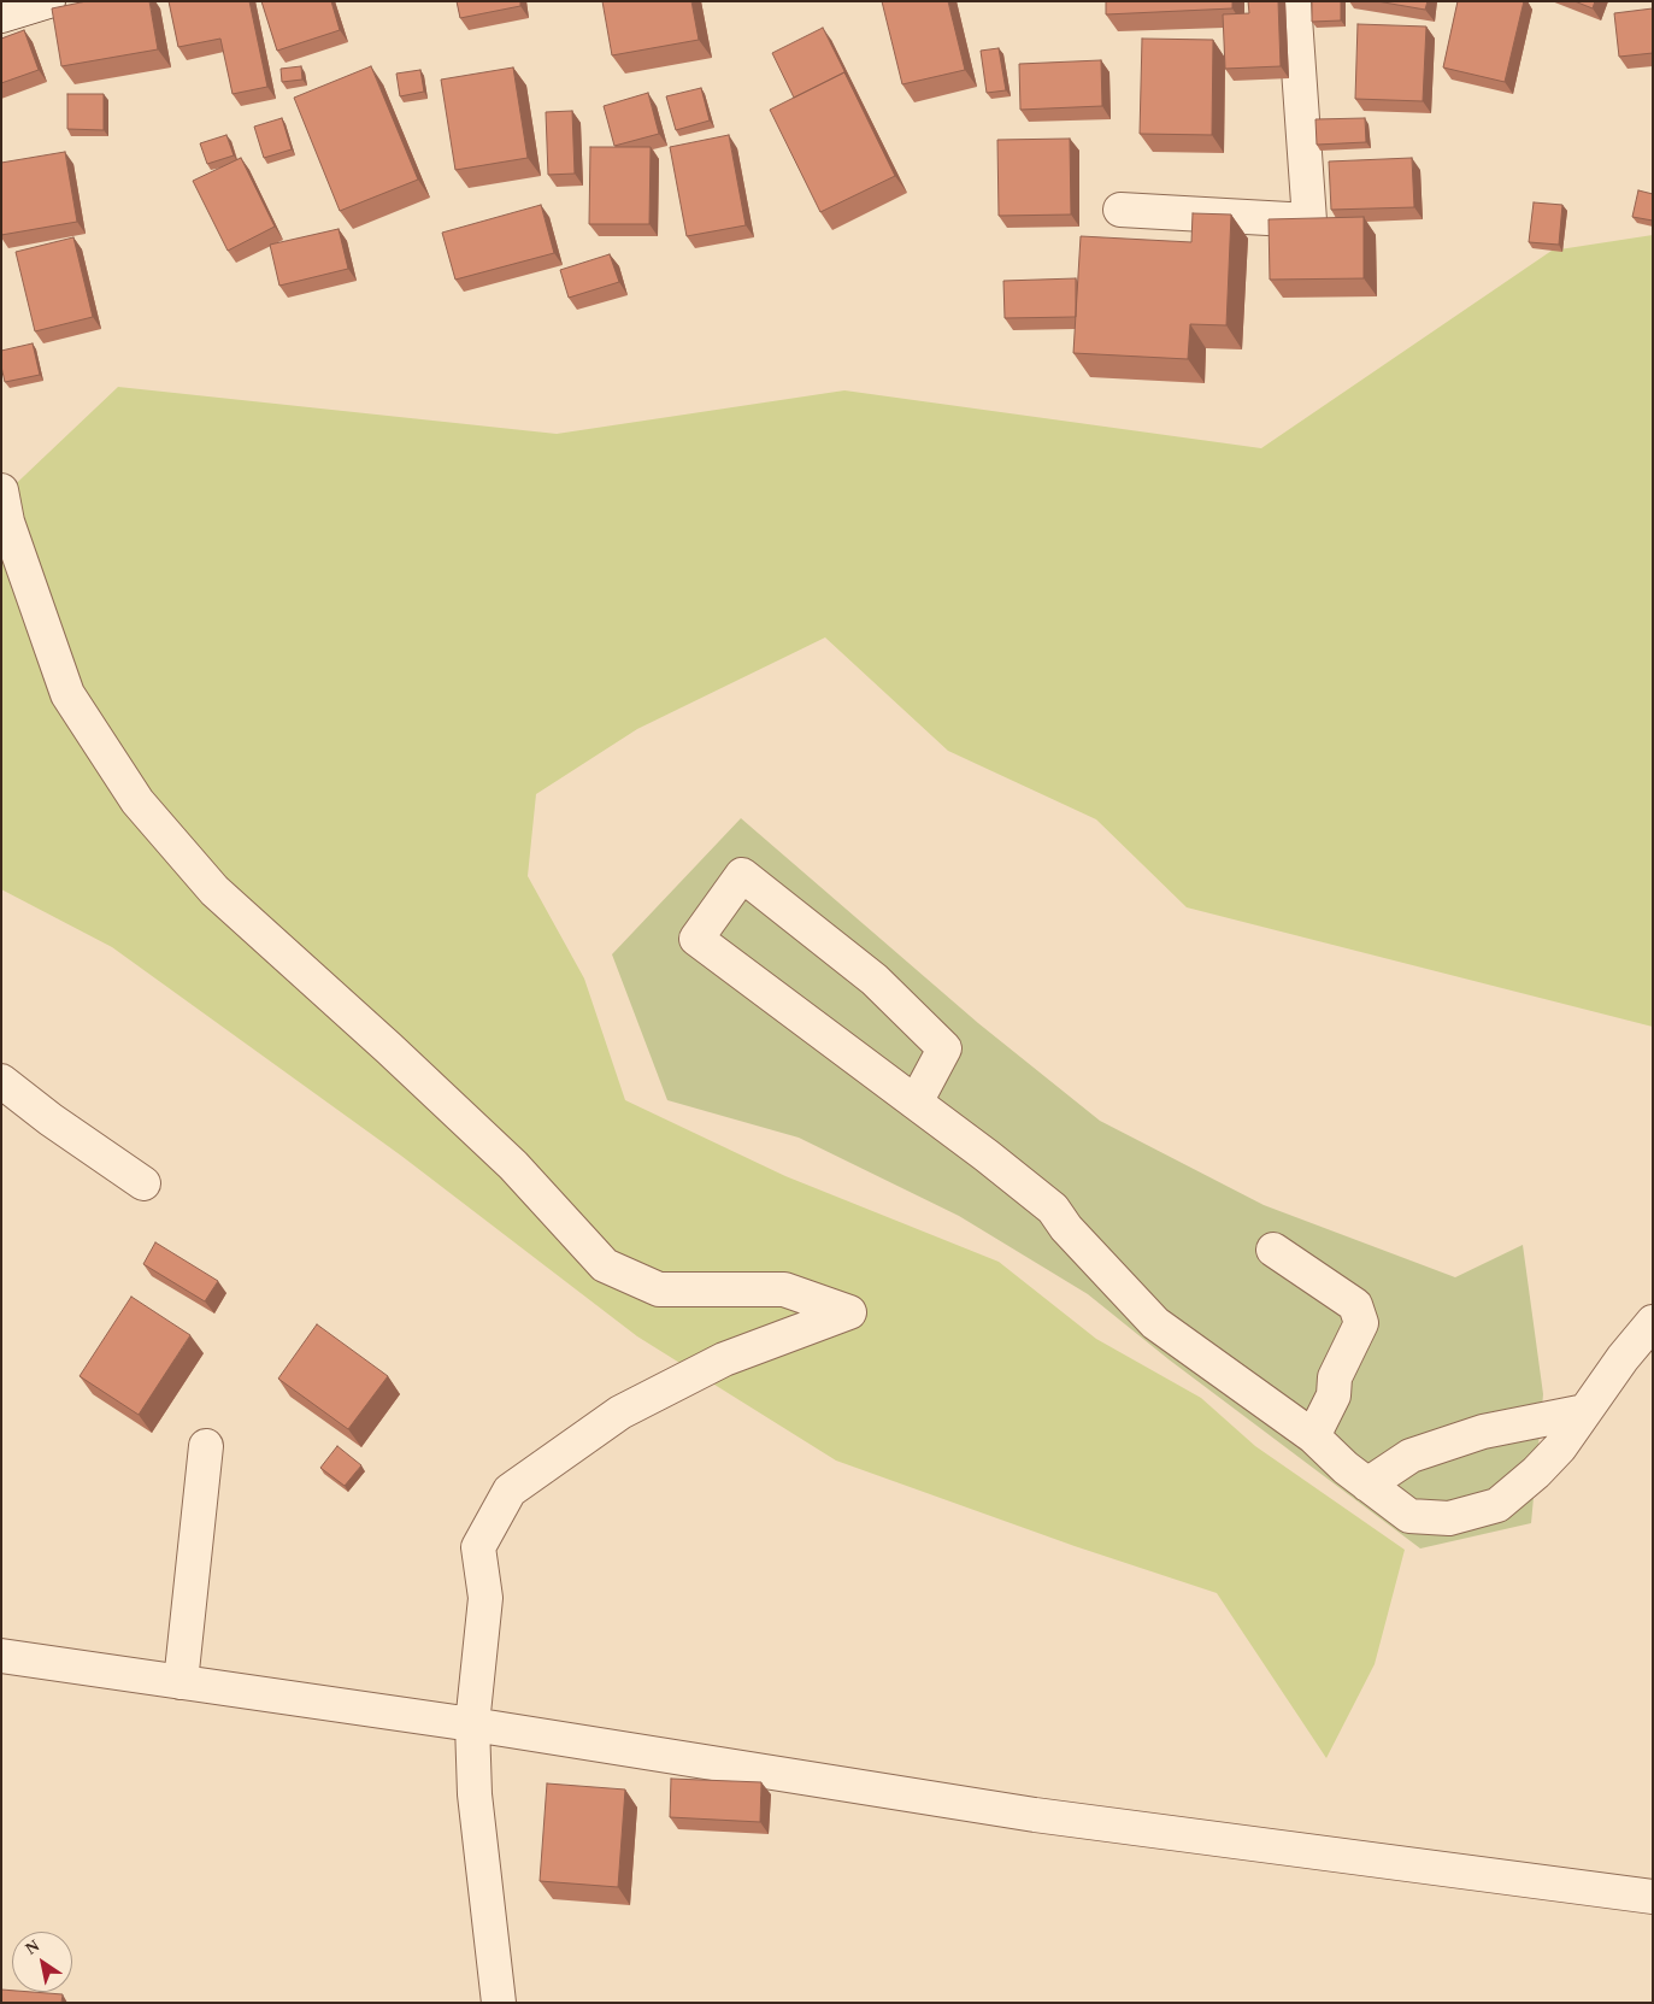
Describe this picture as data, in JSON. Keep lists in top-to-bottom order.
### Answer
{
  "north": "top left"
}
